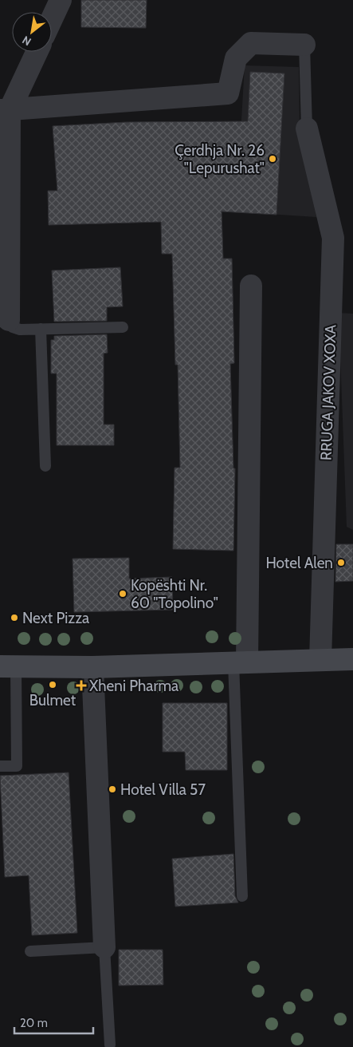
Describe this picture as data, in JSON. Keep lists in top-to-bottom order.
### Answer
{
  "streets": {
    "street": ["RRUGA JAKOV XOXA"]
  },
  "places": {
    "other": [
      "Çerdhja Nr. 26 \"Lepurushat\"",
      "Hotel Alen",
      "Kopështi Nr. 60 \"Topolino\"",
      "Next Pizza",
      "Bulmet",
      "Hotel Villa 57"
    ],
    "health": ["Xheni Pharma"]
  },
  "scale_bar": "20 m",
  "north": "bottom left"
}
